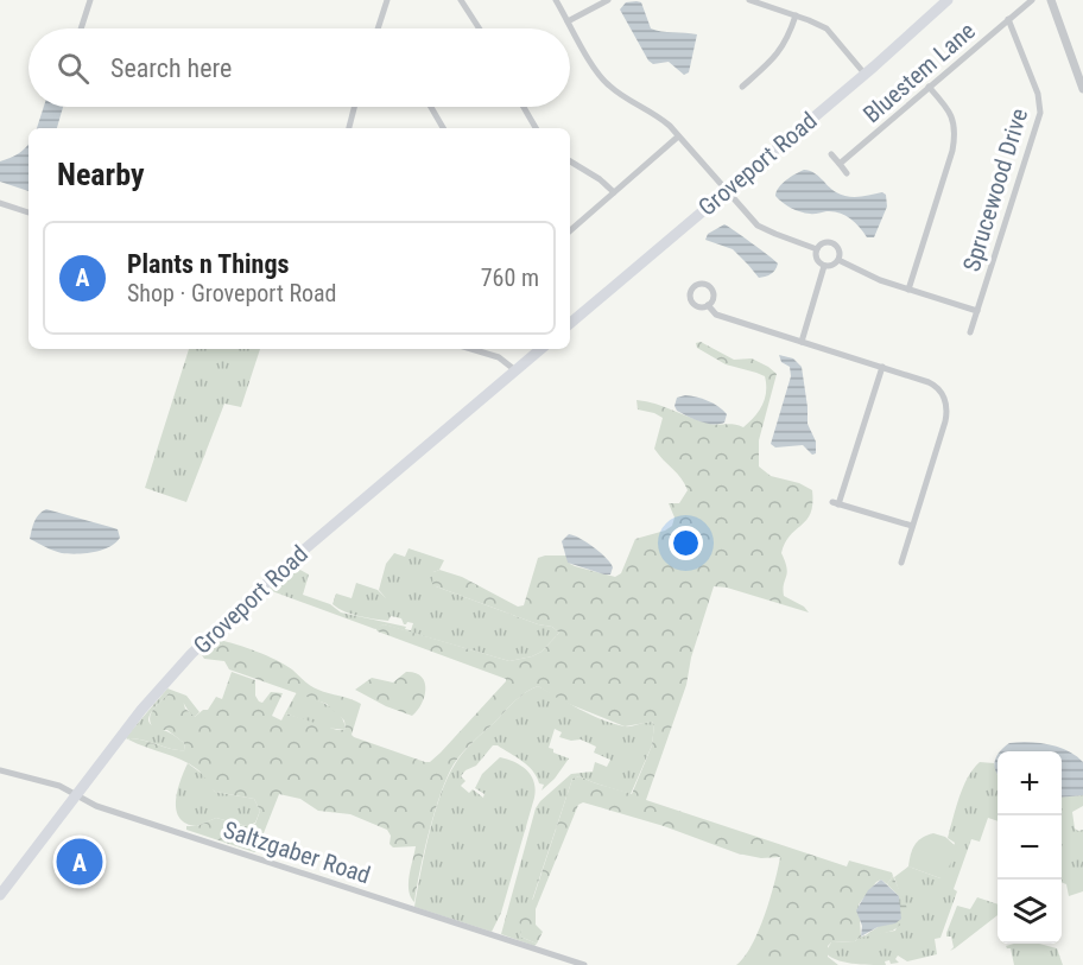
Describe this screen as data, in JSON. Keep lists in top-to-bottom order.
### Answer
{
  "streets": {
    "main road": ["Groveport Road"],
    "street": ["Bluestem Lane", "Sprucewood Drive", "Saltzgaber Road"]
  },
  "crossings": [
    ["Bluestem Lane", "Sprucewood Drive"],
    ["Groveport Road", "Saltzgaber Road"]
  ],
  "page": {
    "search": "Search here",
    "heading": "Nearby",
    "list": [
      {
        "mark": "A",
        "name": "Plants n Things",
        "note": "Shop · Groveport Road",
        "value": "760 m"
      }
    ],
    "map_buttons": ["+", "−"],
    "pins": "A"
  }
}
